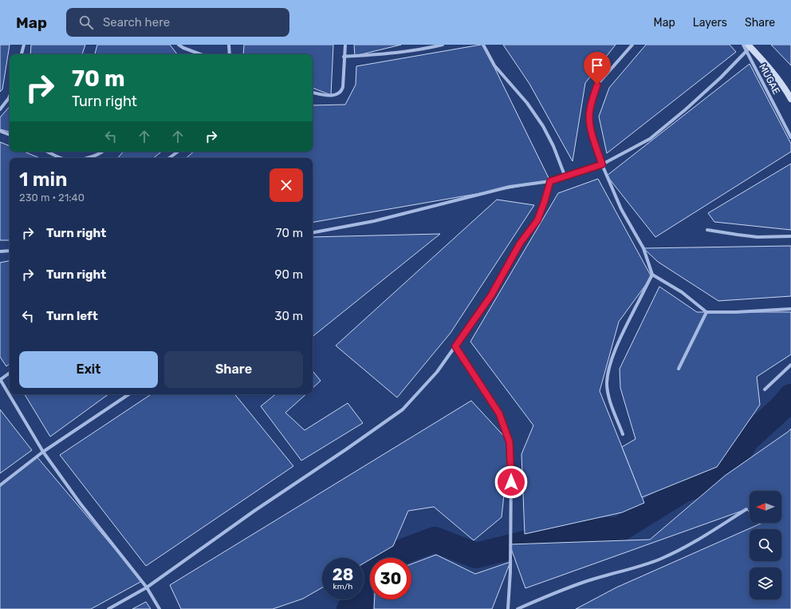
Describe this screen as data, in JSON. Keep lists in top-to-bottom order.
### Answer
{
  "streets": {
    "street": ["MUGAE"]
  },
  "north": "left",
  "page": {
    "header": "Map",
    "search": "Search here",
    "nav": ["Map", "Layers", "Share"],
    "turn": ["70 m", "Turn right"],
    "heading": ["1 min", "230 m · 21:40"],
    "list": [
      {
        "name": "Turn right",
        "value": "70 m"
      },
      {
        "name": "Turn right",
        "value": "90 m"
      },
      {
        "name": "Turn left",
        "value": "30 m"
      }
    ],
    "buttons": ["Exit", "Share"],
    "speed": "28 km/h",
    "limit": "30"
  }
}
